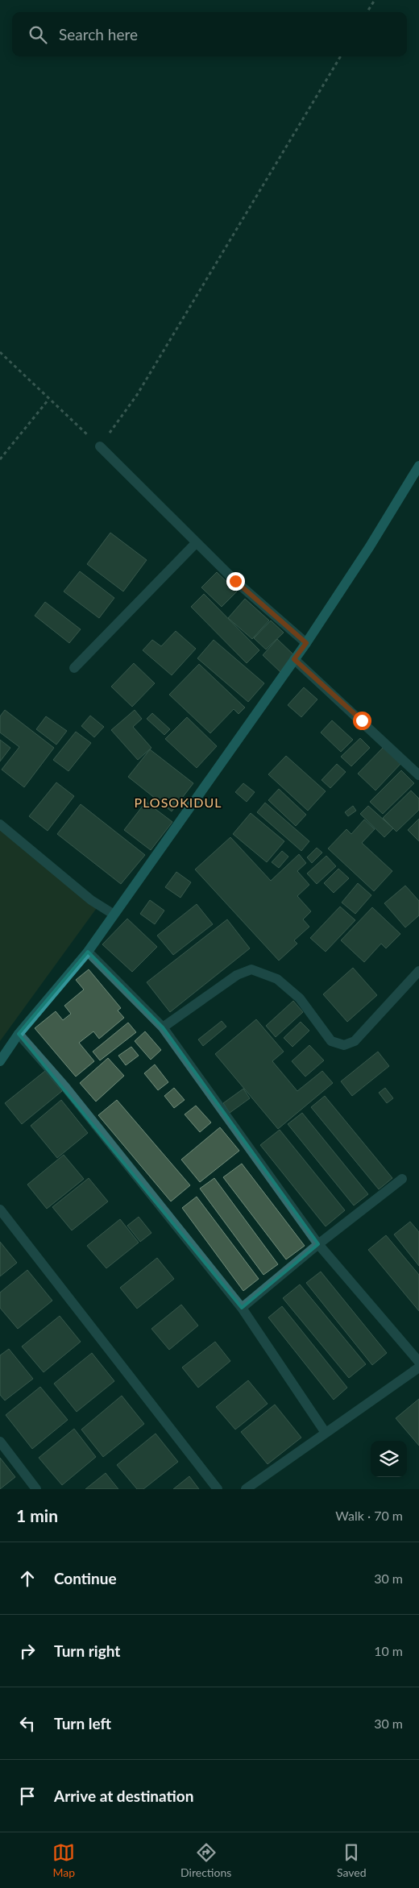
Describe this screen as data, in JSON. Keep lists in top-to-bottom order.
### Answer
{
  "districts": ["PLOSOKIDUL"],
  "page": {
    "search": "Search here",
    "heading": ["1 min", "Walk · 70 m"],
    "list": [
      ["Continue", "30 m"],
      ["Turn right", "10 m"],
      ["Turn left", "30 m"],
      "Arrive at destination"
    ],
    "nav": ["Map", "Directions", "Saved"]
  }
}
